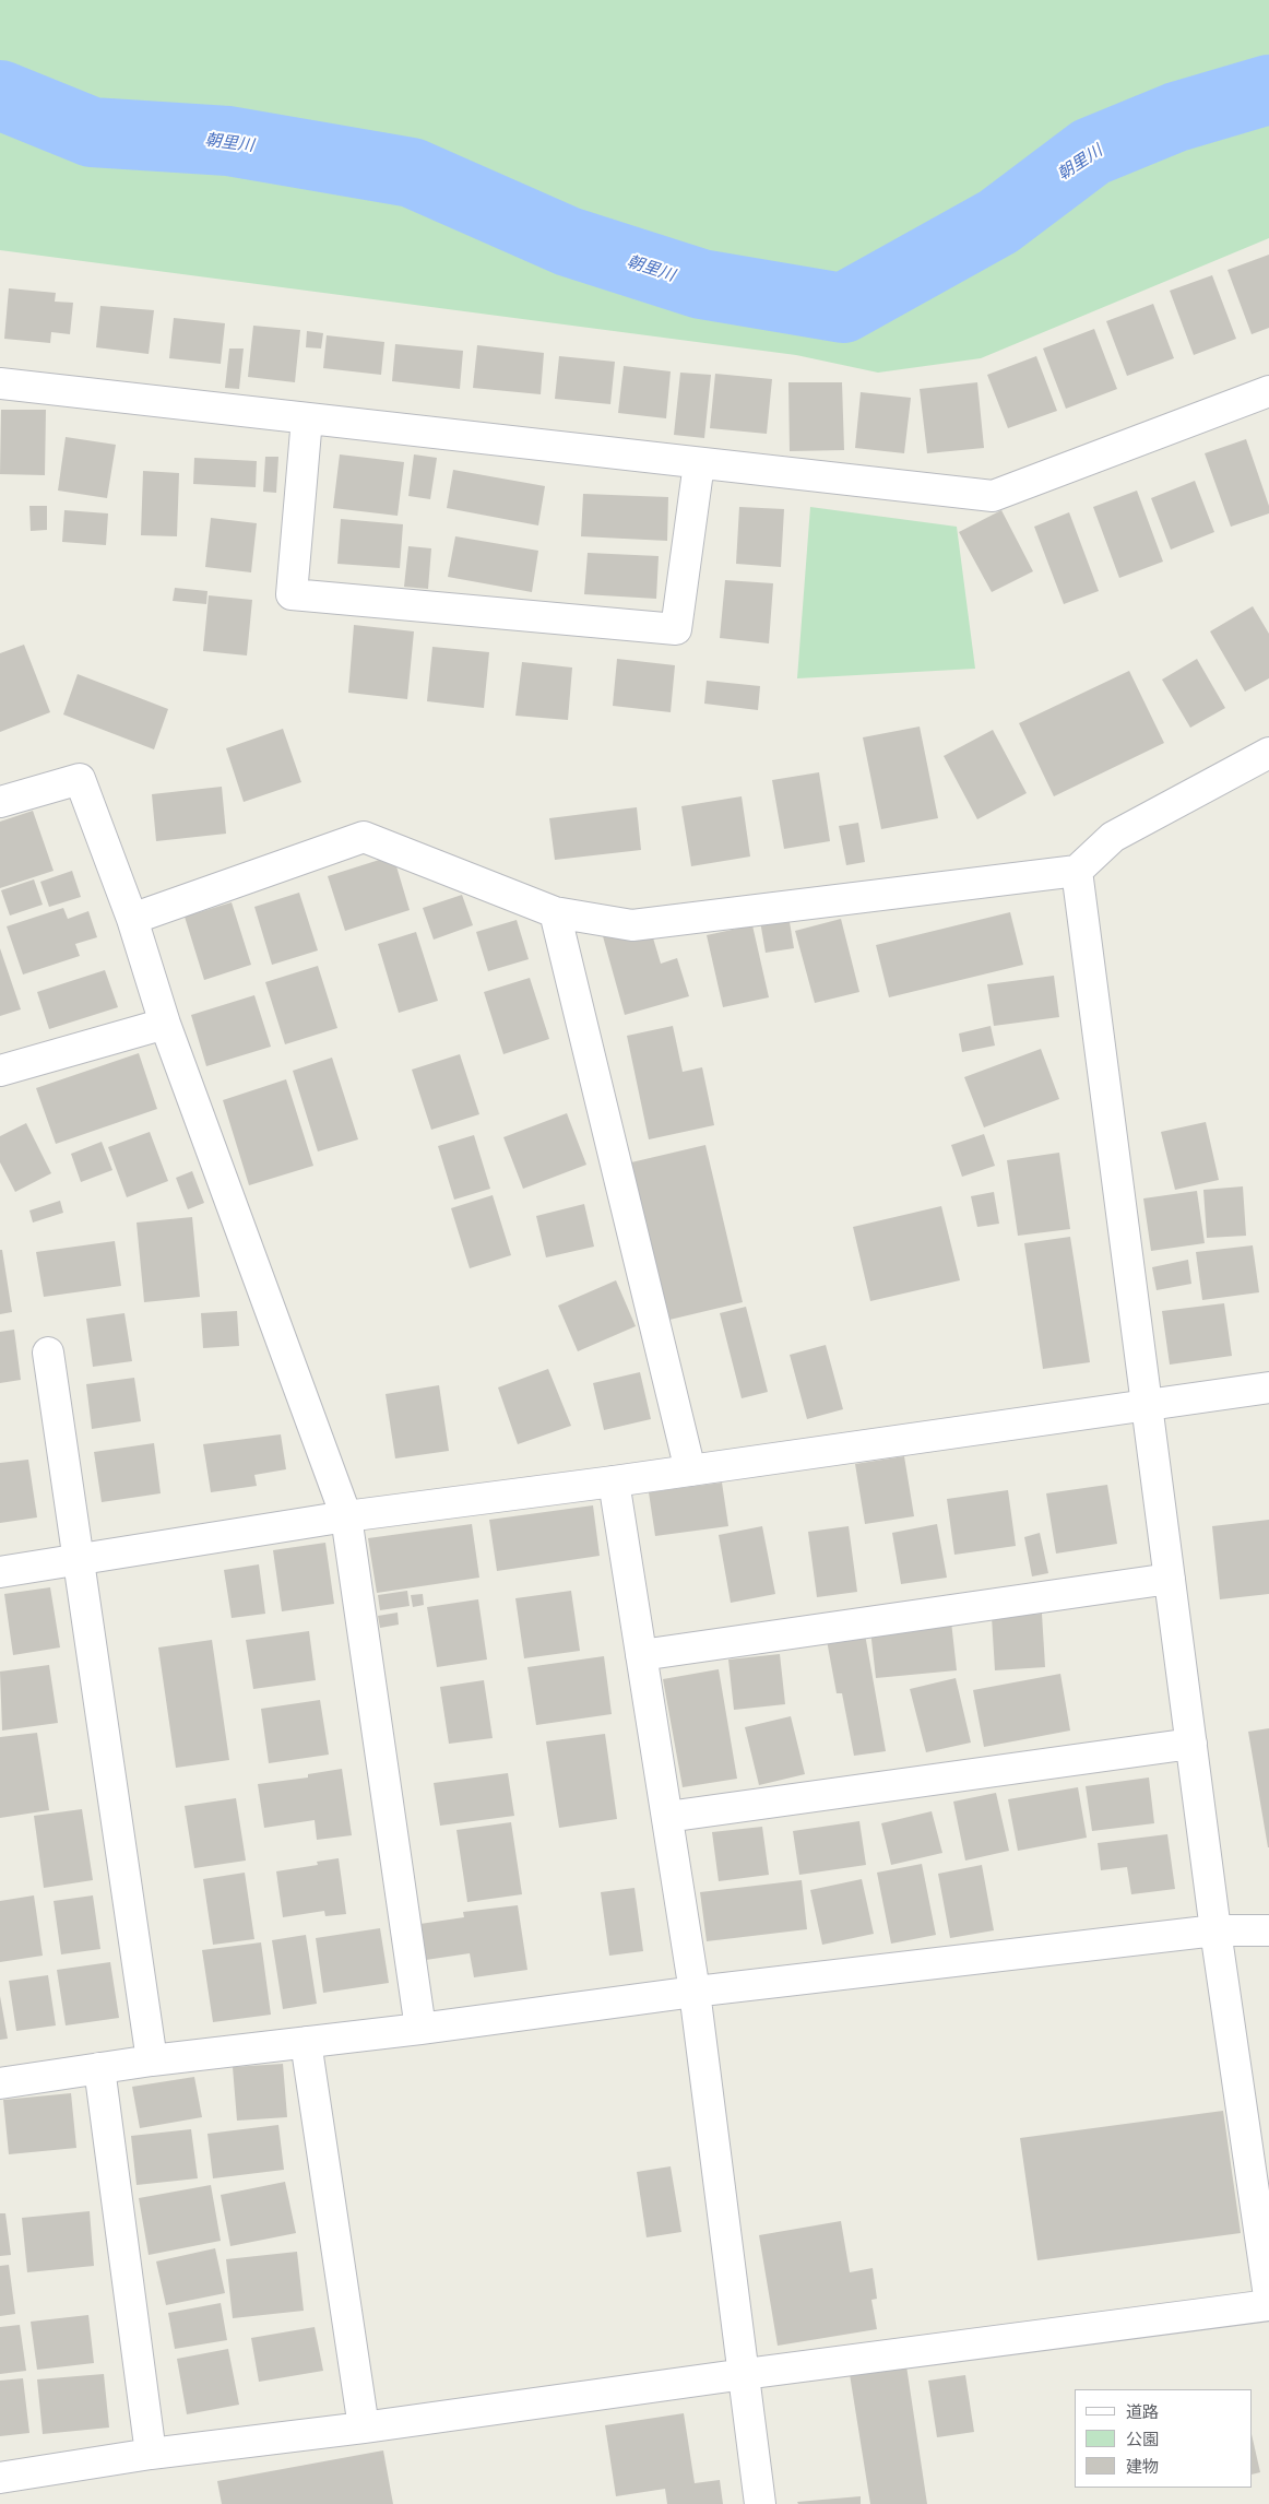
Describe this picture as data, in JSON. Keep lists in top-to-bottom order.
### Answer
{
  "water": ["朝里川"],
  "legend": ["道路", "公園", "建物"]
}
